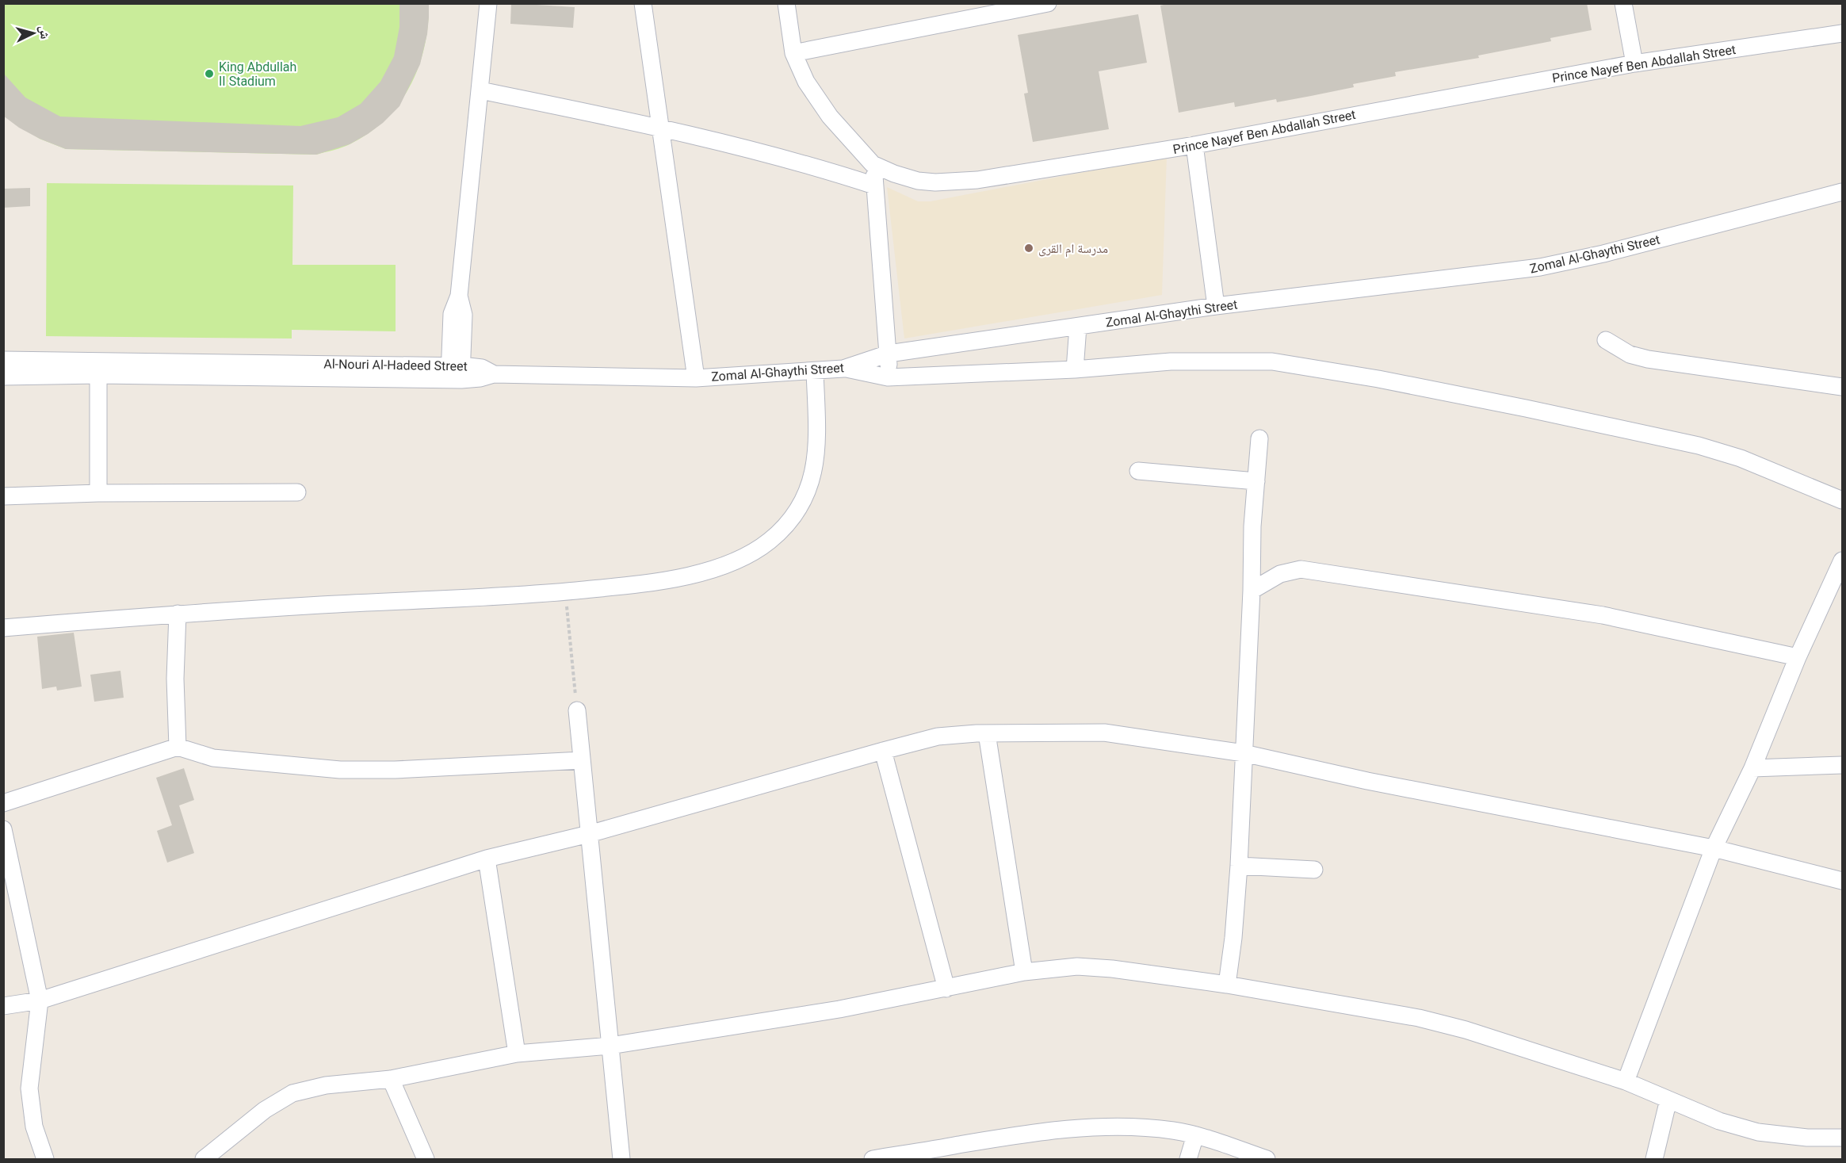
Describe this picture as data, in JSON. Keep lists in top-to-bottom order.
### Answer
{
  "streets": {
    "street": ["Prince Nayef Ben Abdallah Street", "Zomal Al-Ghaythi Street", "Al-Nouri Al-Hadeed Street"]
  },
  "crossings": [
    ["Zomal Al-Ghaythi Street", "Al-Nouri Al-Hadeed Street"]
  ],
  "places": ["King Abdullah II Stadium", "مدرسة ام القرى"],
  "north": "right"
}
